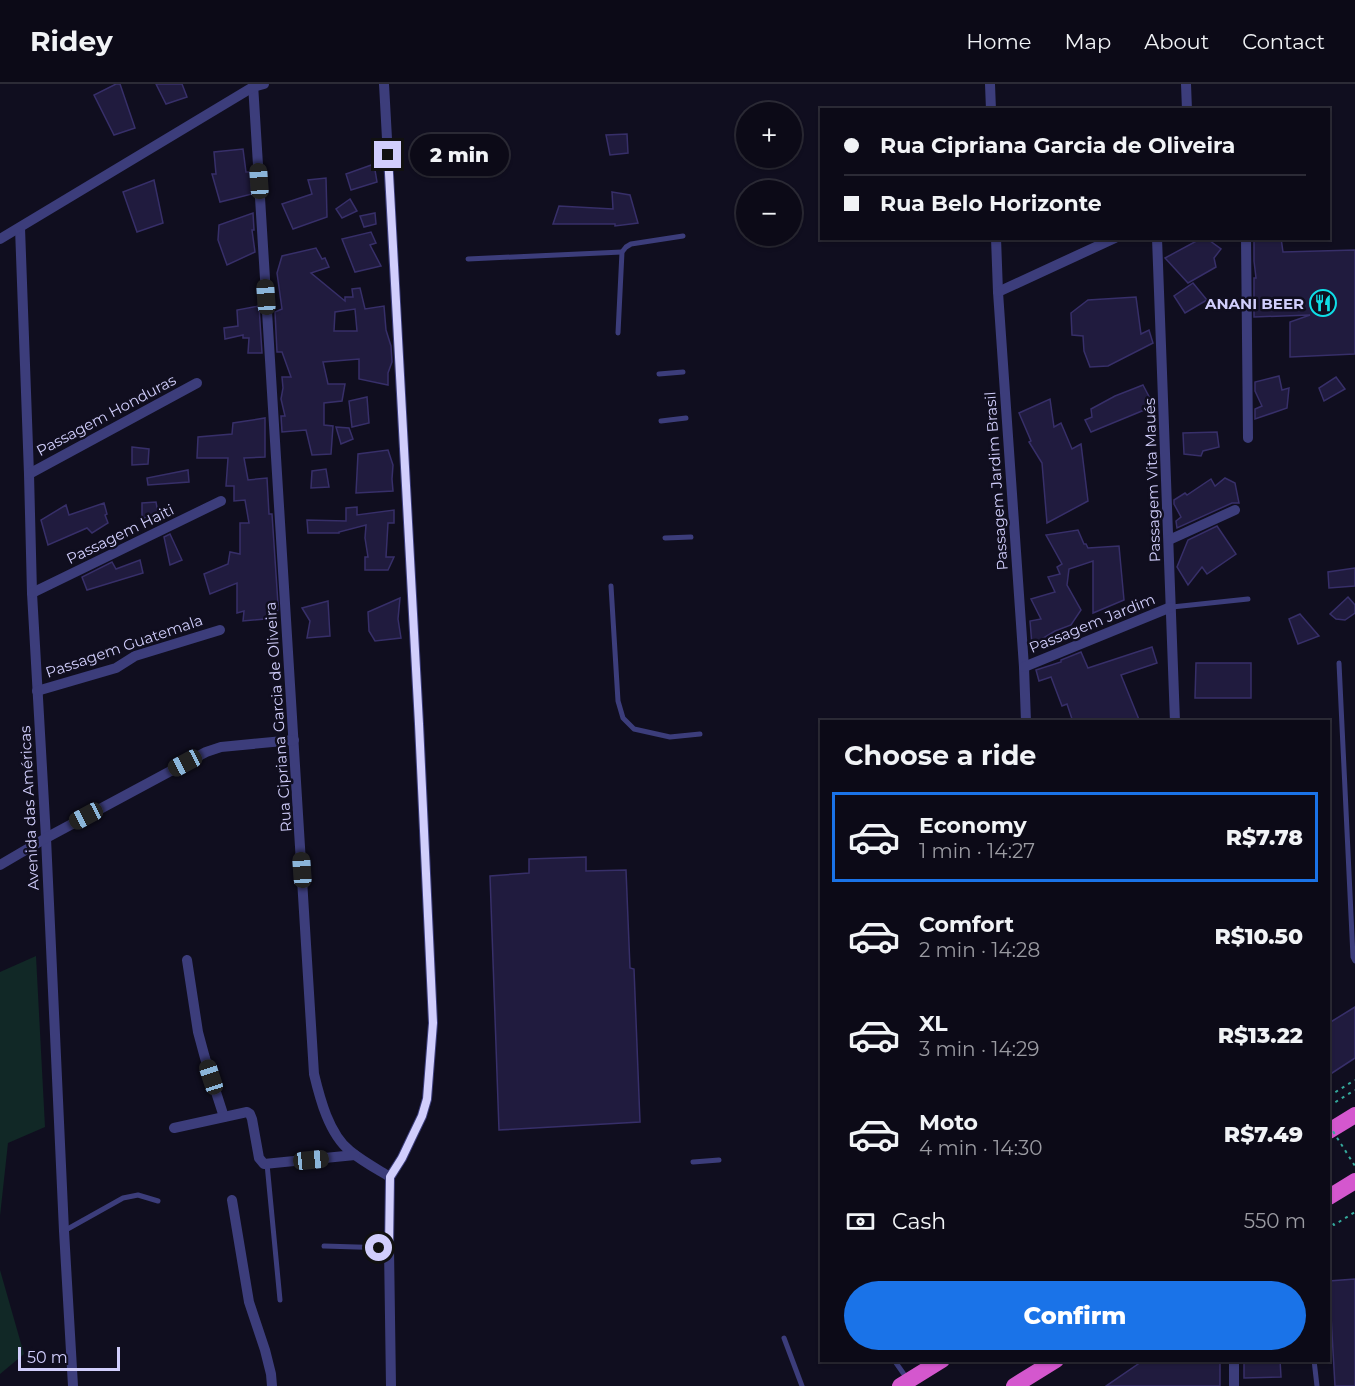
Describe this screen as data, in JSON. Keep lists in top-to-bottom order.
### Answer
{
  "streets": {
    "street": [
      "Passagem Honduras",
      "Passagem Vita Maués",
      "Passagem Jardim Brasil",
      "Passagem Haiti",
      "Passagem Jardim",
      "Passagem Guatemala",
      "Rua Cipriana Garcia de Oliveira",
      "Avenida das Américas"
    ]
  },
  "crossings": [
    ["Passagem Honduras", "Avenida das Américas"],
    ["Passagem Vita Maués", "Passagem Jardim"],
    ["Passagem Jardim Brasil", "Passagem Jardim"],
    ["Passagem Haiti", "Avenida das Américas"],
    ["Passagem Guatemala", "Avenida das Américas"]
  ],
  "places": {
    "restaurant": ["ANANI BEER"]
  },
  "scale_bar": "50 m",
  "page": {
    "header": "Ridey",
    "nav": [
      "Home",
      "Map",
      "About",
      "Contact"
    ],
    "map_buttons": ["+", "−"],
    "banner": ["Rua Cipriana Garcia de Oliveira", "Rua Belo Horizonte"],
    "bubble": "2 min",
    "heading": "Choose a ride",
    "list": [
      {
        "name": "Economy",
        "note": "1 min · 14:27",
        "value": "R$7.78"
      },
      {
        "name": "Comfort",
        "note": "2 min · 14:28",
        "value": "R$10.50"
      },
      {
        "name": "XL",
        "note": "3 min · 14:29",
        "value": "R$13.22"
      },
      {
        "name": "Moto",
        "note": "4 min · 14:30",
        "value": "R$7.49"
      }
    ],
    "pay": ["Cash", "550 m"],
    "buttons": "Confirm",
    "scale": "50 m"
  }
}
